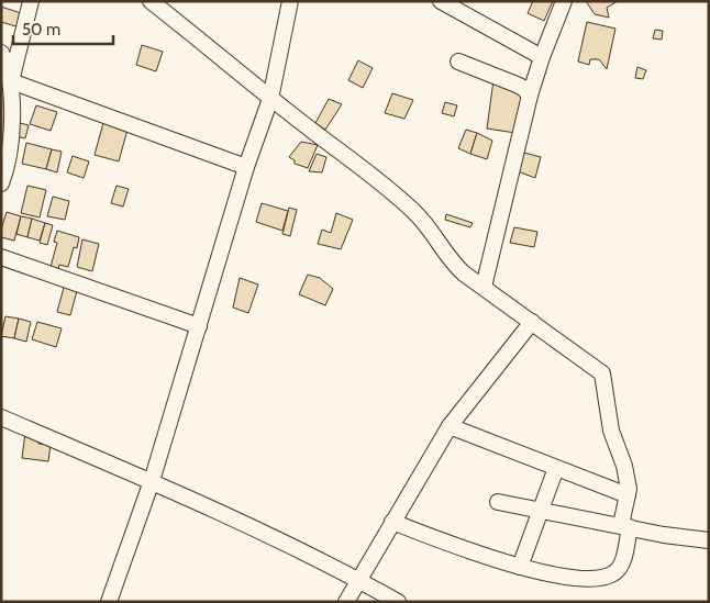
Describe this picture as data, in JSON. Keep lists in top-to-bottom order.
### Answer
{
  "scale_bar": "50 m"
}
